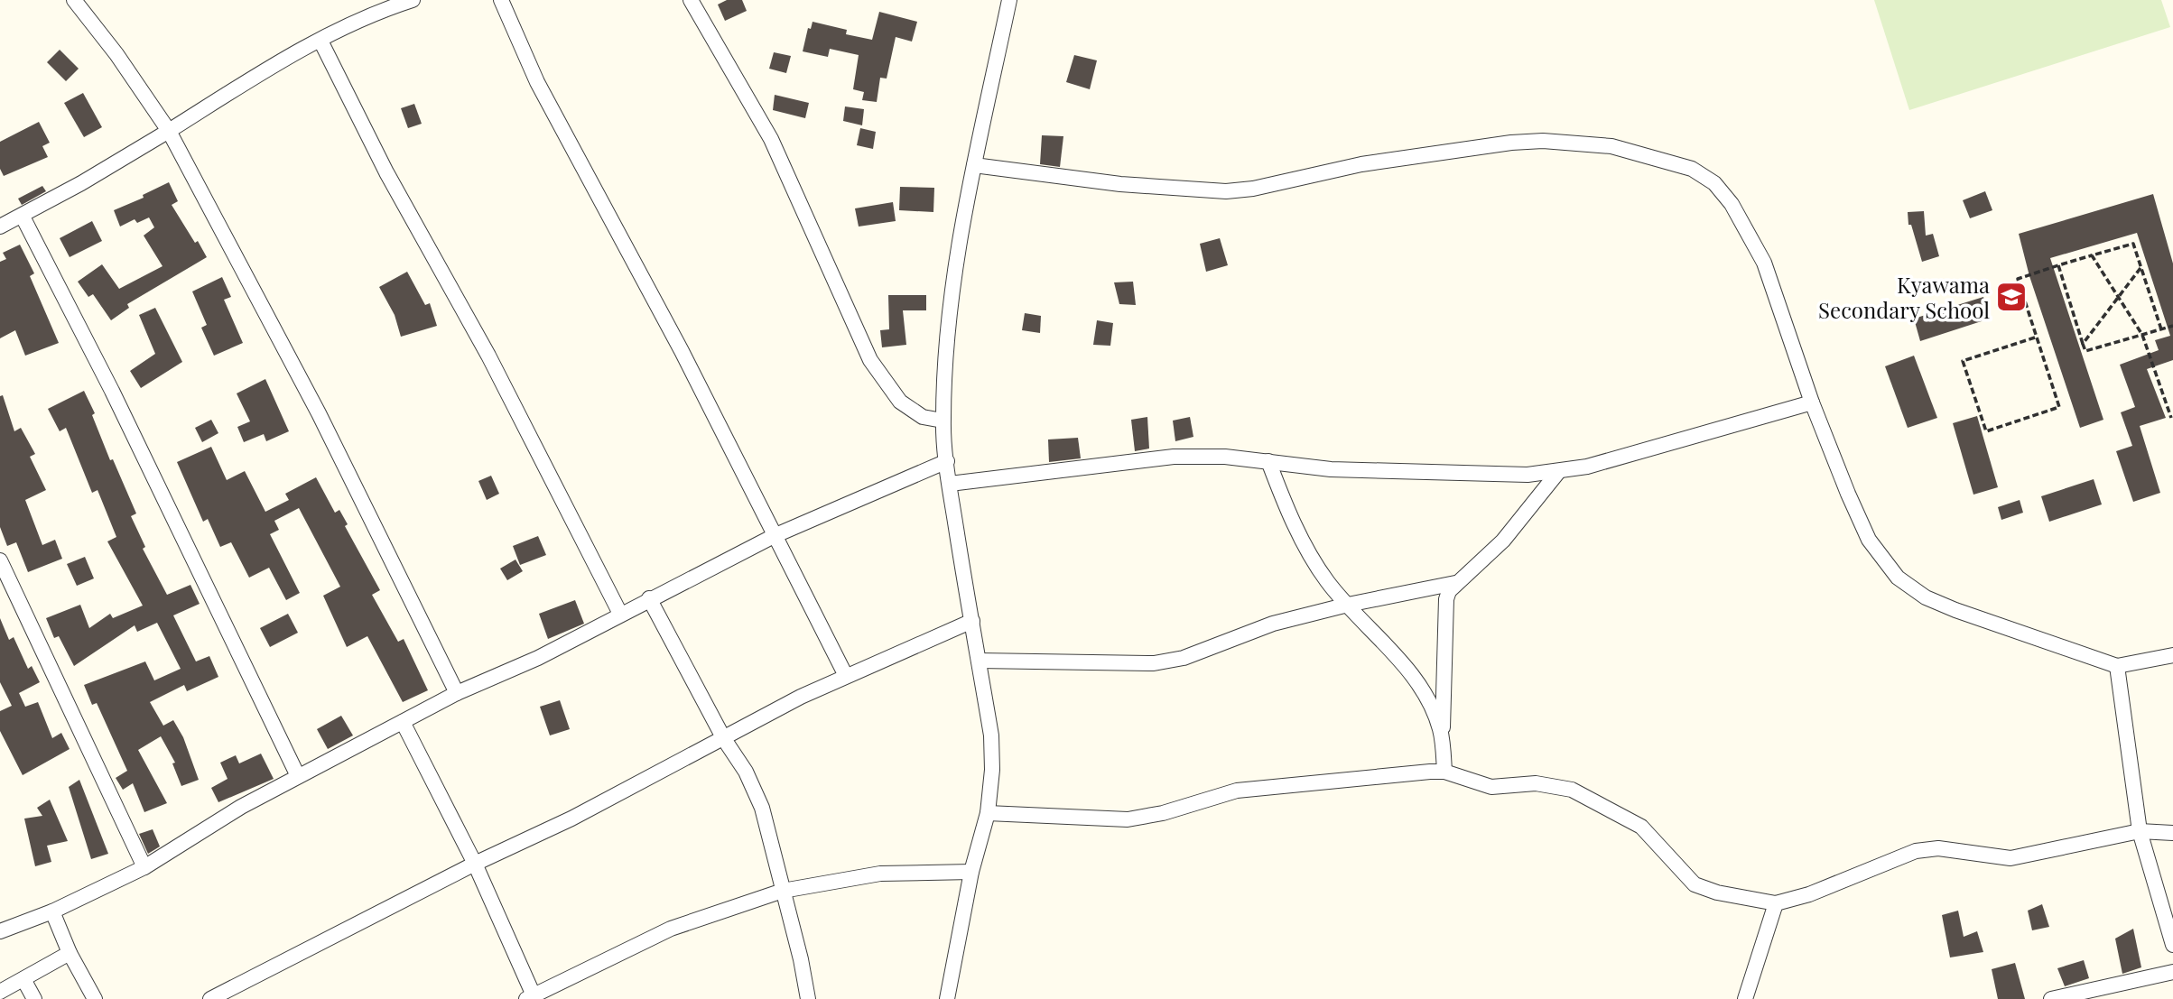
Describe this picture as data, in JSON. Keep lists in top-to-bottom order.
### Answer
{
  "places": {
    "school or university": ["Kyawama Secondary School"]
  }
}
